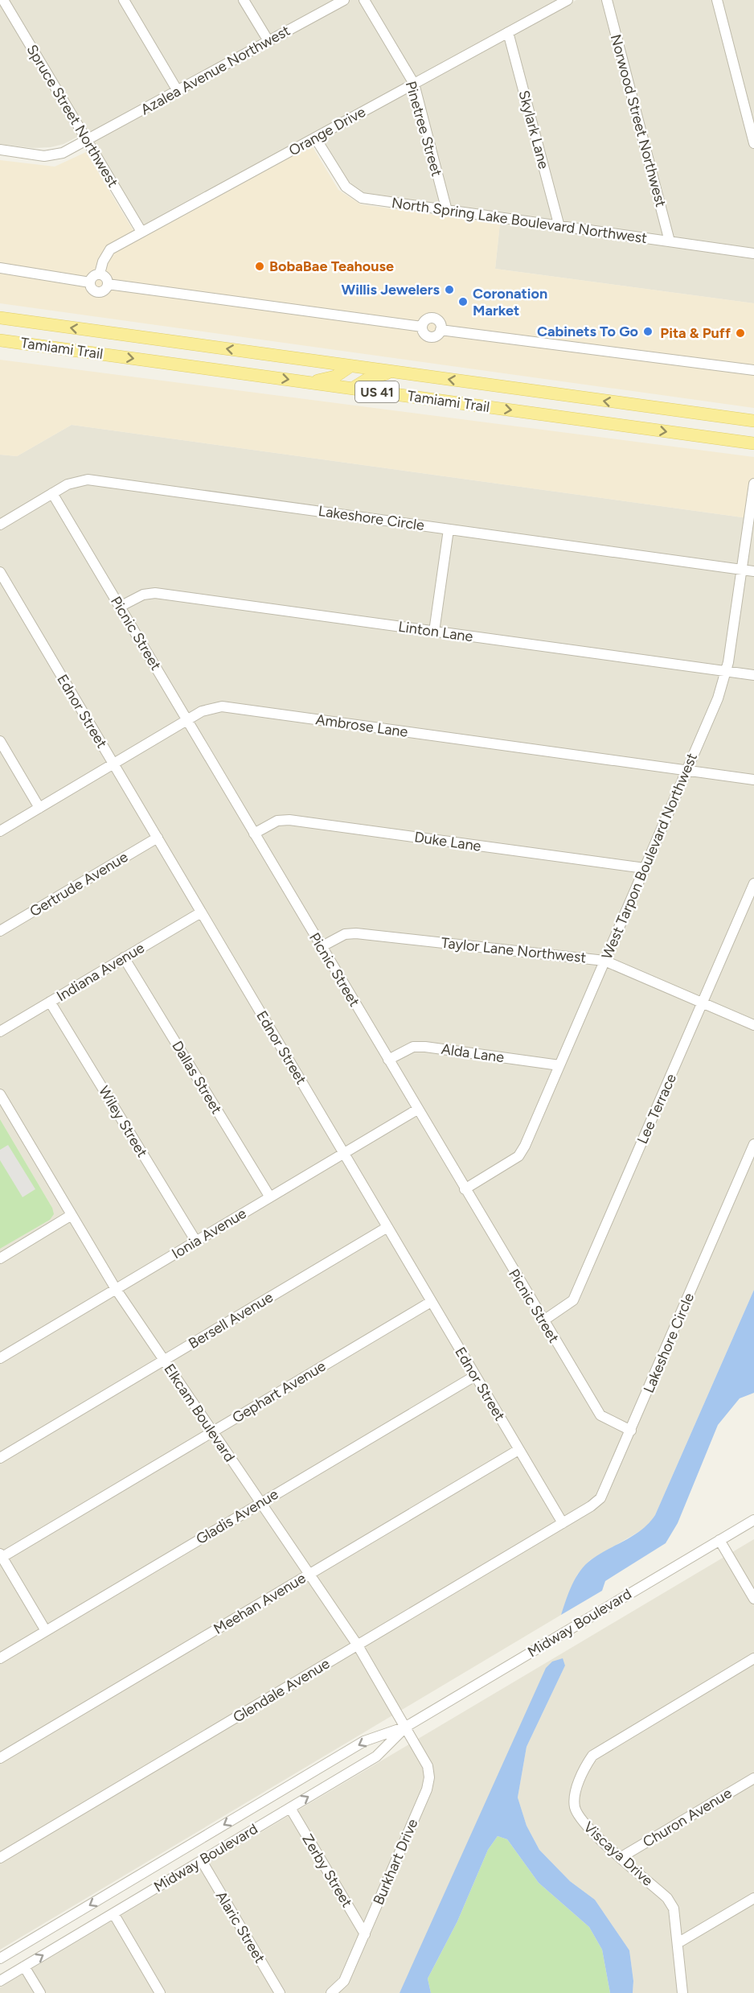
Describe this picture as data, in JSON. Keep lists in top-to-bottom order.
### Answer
{
  "streets": {
    "main road": ["Tamiami Trail", "US 41"],
    "street": [
      "Azalea Avenue Northwest",
      "Spruce Street Northwest",
      "Norwood Street Northwest",
      "Pinetree Street",
      "Skylark Lane",
      "Orange Drive",
      "North Spring Lake Boulevard Northwest",
      "Lakeshore Circle",
      "Linton Lane",
      "Picnic Street",
      "Ednor Street",
      "Ambrose Lane",
      "Duke Lane",
      "West Tarpon Boulevard Northwest",
      "Gertrude Avenue",
      "Taylor Lane Northwest",
      "Indiana Avenue",
      "Alda Lane",
      "Dallas Street",
      "Lee Terrace",
      "Wiley Street",
      "Ionia Avenue",
      "Bersell Avenue",
      "Gephart Avenue",
      "Elkcam Boulevard",
      "Gladis Avenue",
      "Meehan Avenue",
      "Midway Boulevard",
      "Glendale Avenue",
      "Churon Avenue",
      "Viscaya Drive",
      "Burkhart Drive",
      "Zerby Street",
      "Alaric Street"
    ]
  },
  "crossings": [
    ["Azalea Avenue Northwest", "Spruce Street Northwest"],
    ["Spruce Street Northwest", "Orange Drive"],
    ["Norwood Street Northwest", "North Spring Lake Boulevard Northwest"],
    ["Pinetree Street", "Orange Drive"],
    ["Pinetree Street", "North Spring Lake Boulevard Northwest"],
    ["Skylark Lane", "Orange Drive"],
    ["Skylark Lane", "North Spring Lake Boulevard Northwest"],
    ["Orange Drive", "North Spring Lake Boulevard Northwest"],
    ["Lakeshore Circle", "Picnic Street"],
    ["Lakeshore Circle", "Ednor Street"],
    ["Lakeshore Circle", "West Tarpon Boulevard Northwest"],
    ["Lakeshore Circle", "Glendale Avenue"],
    ["Linton Lane", "Picnic Street"],
    ["Linton Lane", "West Tarpon Boulevard Northwest"],
    ["Picnic Street", "Ambrose Lane"],
    ["Picnic Street", "Duke Lane"],
    ["Picnic Street", "West Tarpon Boulevard Northwest"],
    ["Picnic Street", "Taylor Lane Northwest"],
    ["Picnic Street", "Alda Lane"],
    ["Picnic Street", "Lee Terrace"],
    ["Picnic Street", "Ionia Avenue"],
    ["Ednor Street", "Ambrose Lane"],
    ["Ednor Street", "Gertrude Avenue"],
    ["Ednor Street", "Indiana Avenue"],
    ["Ednor Street", "Ionia Avenue"],
    ["Ednor Street", "Bersell Avenue"],
    ["Ednor Street", "Gephart Avenue"],
    ["Ednor Street", "Gladis Avenue"],
    ["Ednor Street", "Meehan Avenue"],
    ["Ednor Street", "Glendale Avenue"],
    ["Ambrose Lane", "West Tarpon Boulevard Northwest"],
    ["Duke Lane", "West Tarpon Boulevard Northwest"],
    ["West Tarpon Boulevard Northwest", "Taylor Lane Northwest"],
    ["West Tarpon Boulevard Northwest", "Alda Lane"],
    ["Taylor Lane Northwest", "Lee Terrace"],
    ["Indiana Avenue", "Dallas Street"],
    ["Indiana Avenue", "Wiley Street"],
    ["Dallas Street", "Ionia Avenue"],
    ["Wiley Street", "Ionia Avenue"],
    ["Ionia Avenue", "Elkcam Boulevard"],
    ["Bersell Avenue", "Elkcam Boulevard"],
    ["Gephart Avenue", "Elkcam Boulevard"],
    ["Elkcam Boulevard", "Gladis Avenue"],
    ["Elkcam Boulevard", "Meehan Avenue"],
    ["Elkcam Boulevard", "Midway Boulevard"],
    ["Elkcam Boulevard", "Glendale Avenue"],
    ["Elkcam Boulevard", "Burkhart Drive"],
    ["Midway Boulevard", "Burkhart Drive"],
    ["Midway Boulevard", "Zerby Street"],
    ["Midway Boulevard", "Alaric Street"],
    ["Churon Avenue", "Viscaya Drive"],
    ["Burkhart Drive", "Zerby Street"]
  ],
  "places": [
    "BobaBae Teahouse",
    "Willis Jewelers",
    "Coronation Market",
    "Cabinets To Go",
    "Pita & Puff"
  ]
}
